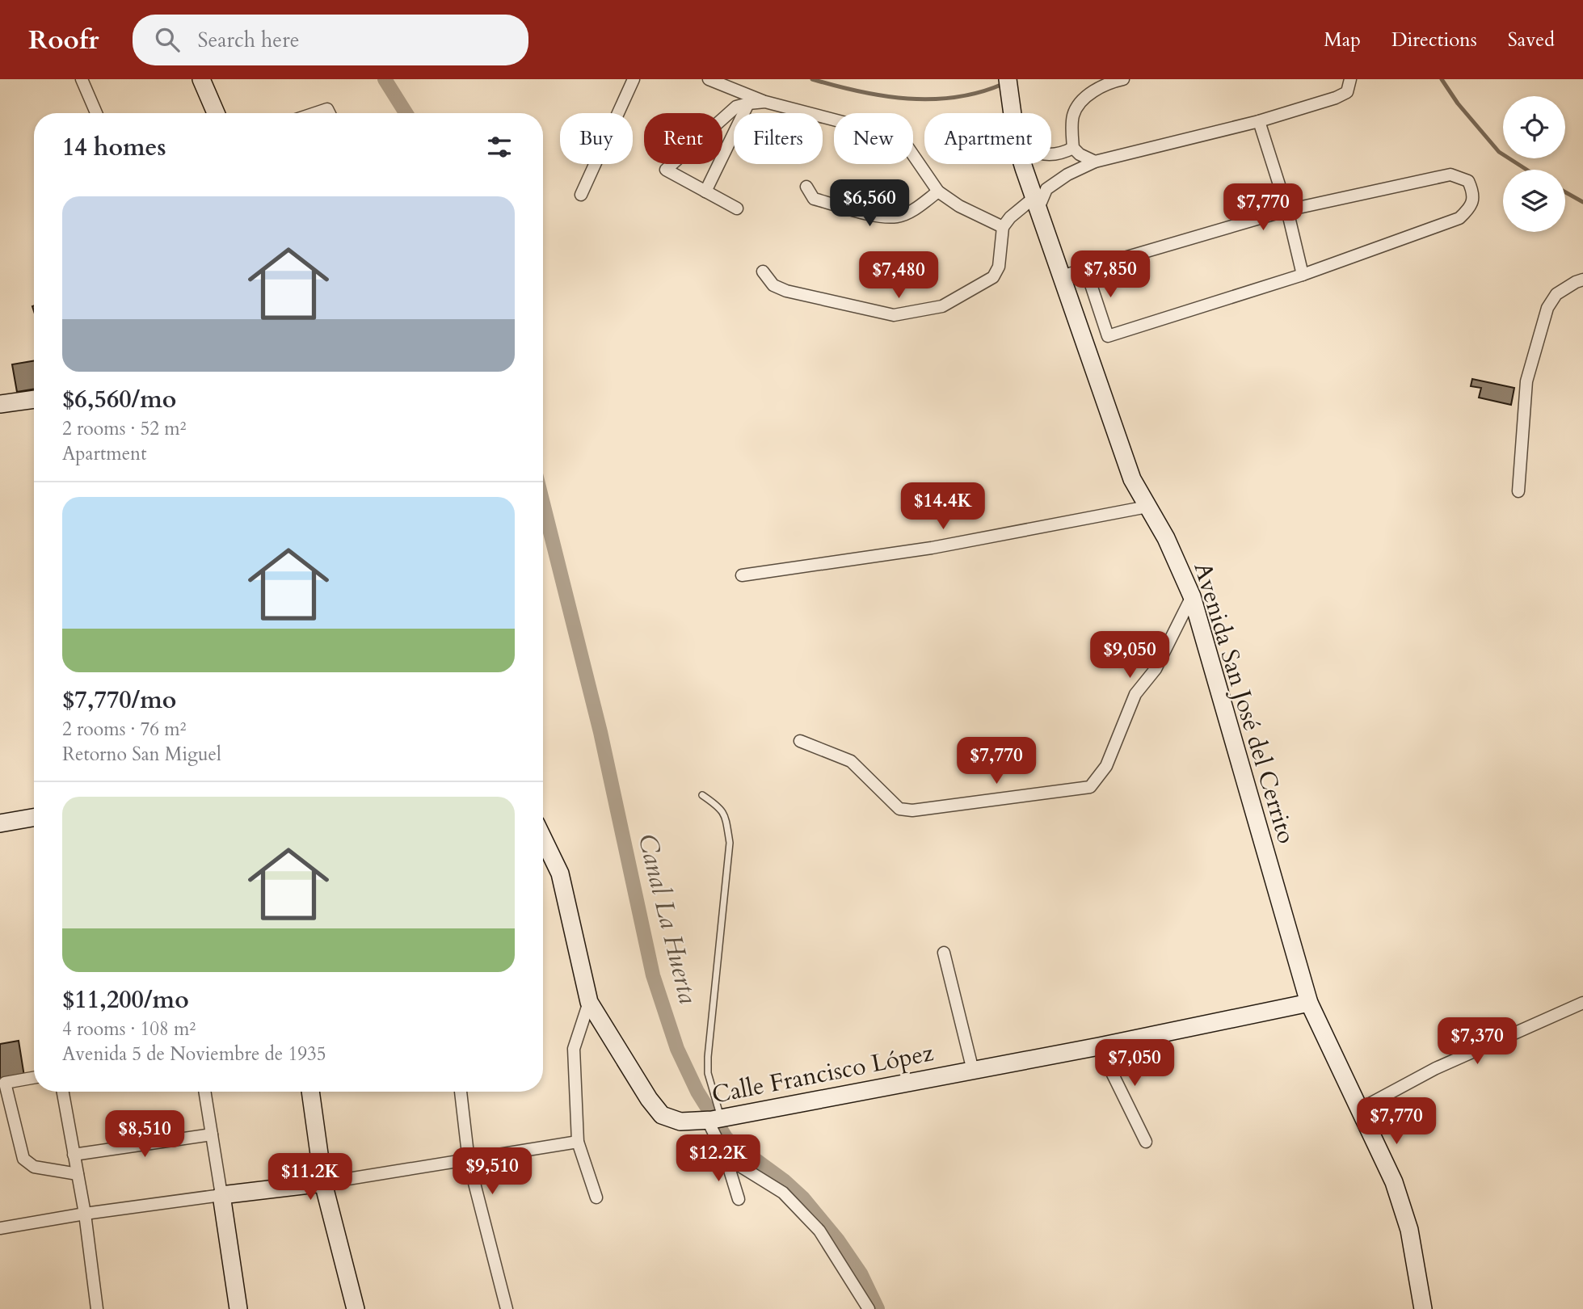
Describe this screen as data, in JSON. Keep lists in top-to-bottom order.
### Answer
{
  "streets": {
    "street": ["Avenida San José del Cerrito", "Calle Francisco López"]
  },
  "crossings": [
    ["Avenida San José del Cerrito", "Calle Francisco López"]
  ],
  "water": ["Canal La Huerta"],
  "page": {
    "header": "Roofr",
    "search": "Search here",
    "nav": ["Map", "Directions", "Saved"],
    "chip": [
      "Buy",
      "Rent",
      "Filters",
      "New",
      "Apartment"
    ],
    "heading": "14 homes",
    "price": [
      "$6,560",
      "$7,770",
      "$7,850",
      "$7,480",
      "$14.4K",
      "$9,050",
      "$7,770",
      "$7,370",
      "$7,050",
      "$7,770",
      "$8,510",
      "$12.2K",
      "$9,510",
      "$11.2K"
    ],
    "list": [
      {
        "name": "$6,560/mo",
        "note": "2 rooms · 52 m² · Apartment"
      },
      {
        "name": "$7,770/mo",
        "note": "2 rooms · 76 m² · Retorno San Miguel"
      },
      {
        "name": "$11,200/mo",
        "note": "4 rooms · 108 m² · Avenida 5 de Noviembre de 1935"
      }
    ]
  }
}
